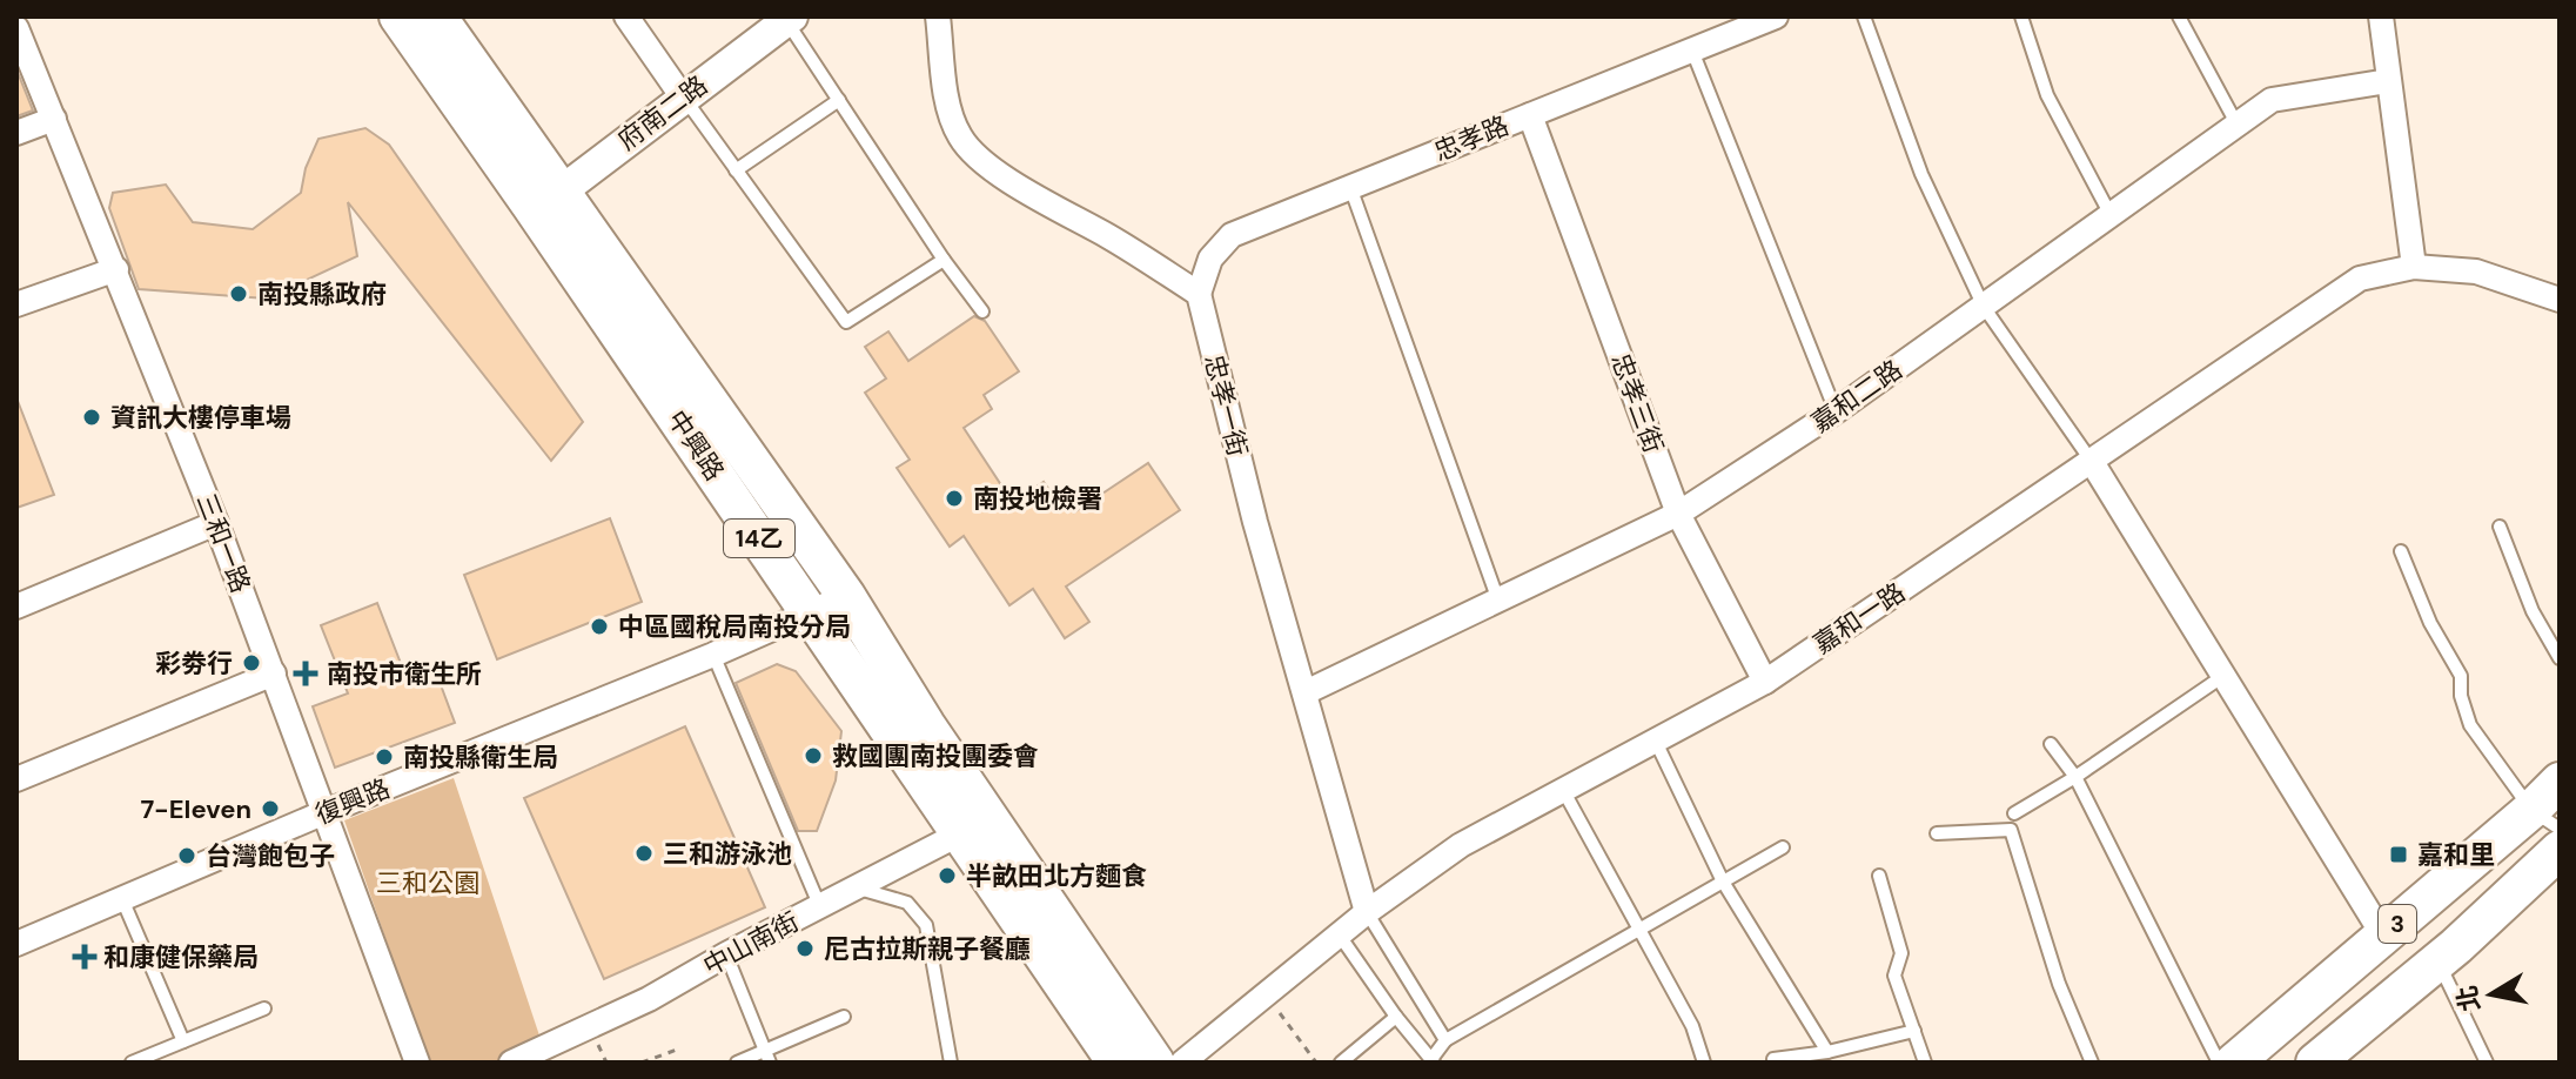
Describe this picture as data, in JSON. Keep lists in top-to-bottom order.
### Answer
{
  "streets": {
    "main road": ["中興路", "14乙", "3"],
    "street": [
      "府南二路",
      "忠孝路",
      "嘉和二路",
      "忠孝三街",
      "忠孝一街",
      "三和一路",
      "嘉和一路",
      "復興路",
      "中山南街"
    ]
  },
  "crossings": [
    ["府南二路", "中興路"],
    ["忠孝路", "忠孝三街"],
    ["忠孝路", "忠孝一街"],
    ["嘉和二路", "忠孝三街"],
    ["嘉和二路", "忠孝一街"],
    ["忠孝三街", "嘉和一路"],
    ["忠孝一街", "嘉和一路"],
    ["中興路", "復興路"],
    ["中興路", "中山南街"],
    ["三和一路", "復興路"]
  ],
  "parks": ["三和公園"],
  "places": {
    "other": [
      "南投縣政府",
      "資訊大樓停車場",
      "南投地檢署",
      "中區國稅局南投分局",
      "彩劵行",
      "救國團南投團委會",
      "南投縣衛生局",
      "7-Eleven",
      "三和游泳池",
      "台灣飽包子",
      "半畝田北方麵食",
      "尼古拉斯親子餐廳"
    ],
    "health": ["南投市衛生所", "和康健保藥局"],
    "transit": ["嘉和里"]
  },
  "north": "left"
}
